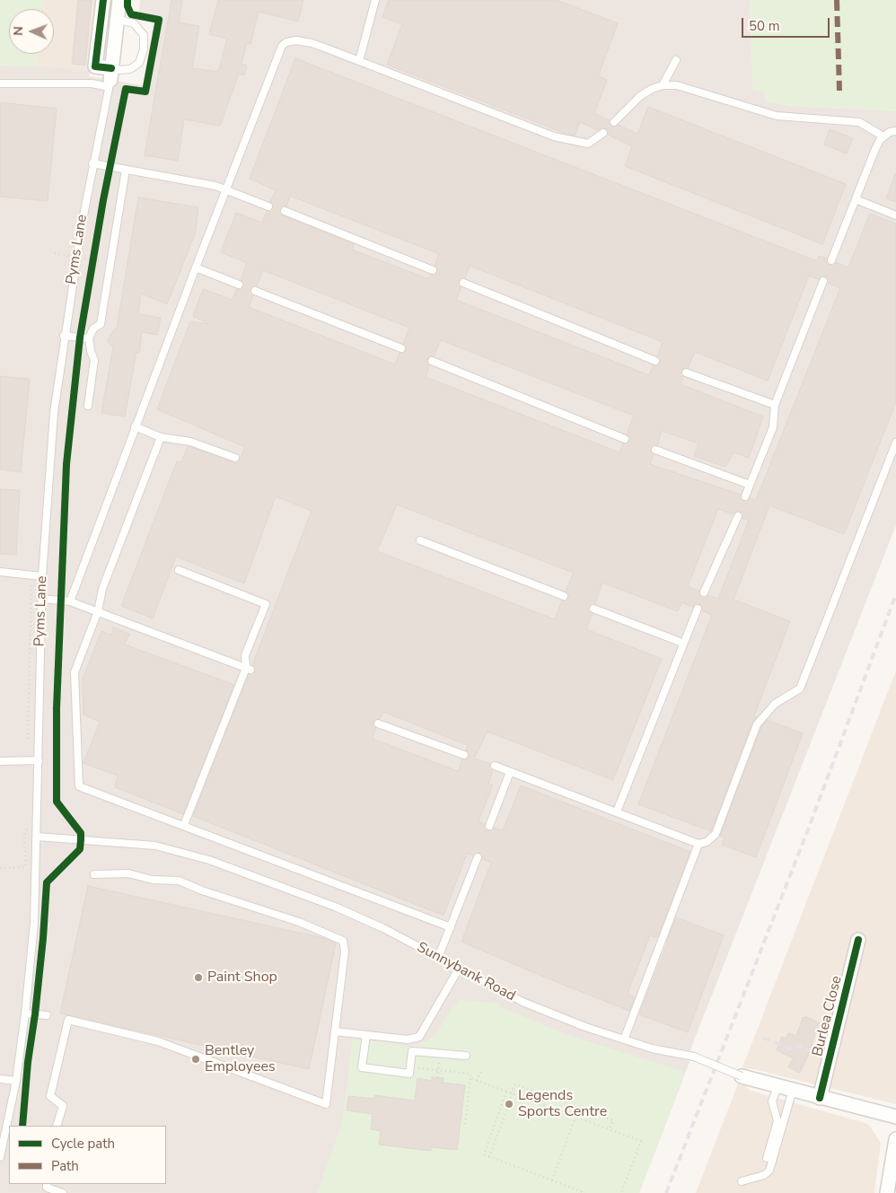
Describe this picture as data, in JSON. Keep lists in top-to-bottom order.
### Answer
{
  "streets": {
    "street": ["Pyms Lane", "Sunnybank Road", "Burlea Close"]
  },
  "crossings": [
    ["Pyms Lane", "Sunnybank Road"],
    ["Sunnybank Road", "Burlea Close"]
  ],
  "places": ["Paint Shop", "Bentley Employees", "Legends Sports Centre"],
  "legend": ["Cycle path", "Path"],
  "scale_bar": "50 m",
  "north": "left"
}
